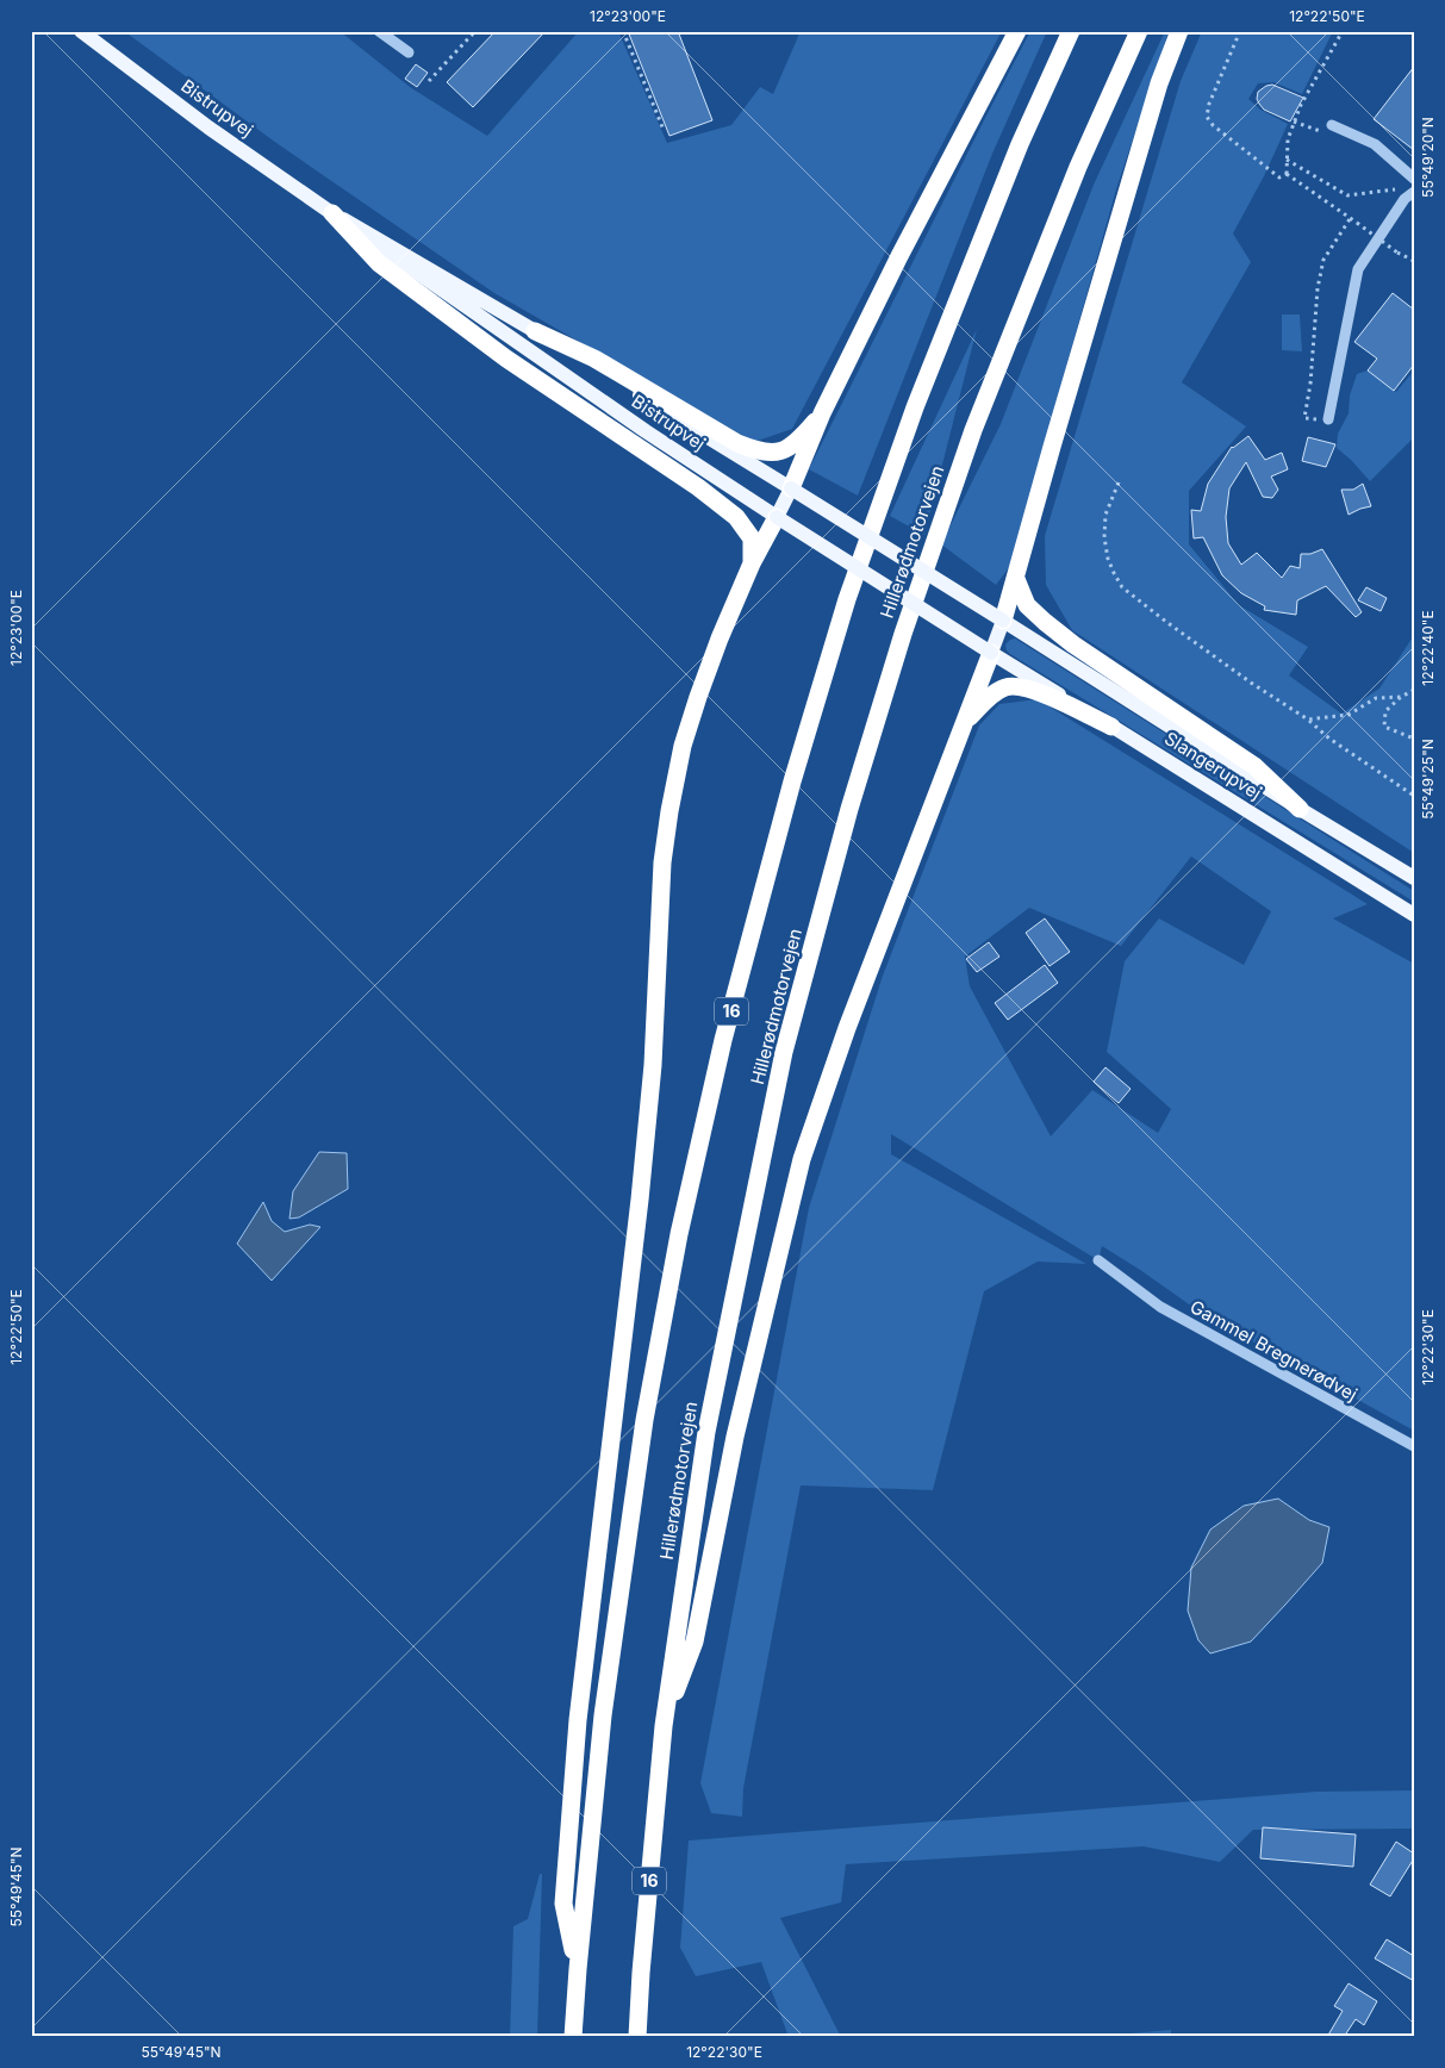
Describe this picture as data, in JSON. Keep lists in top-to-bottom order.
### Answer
{
  "streets": {
    "highway": ["Hillerødmotorvejen", "16"],
    "main road": ["Bistrupvej", "Slangerupvej"],
    "street": ["Gammel Bregnerødvej"]
  },
  "crossings": [
    ["Bistrupvej", "Slangerupvej"]
  ],
  "coordinates": [
    "12°23'00\"E",
    "12°22'50\"E",
    "55°49'20\"N",
    "12°22'40\"E",
    "55°49'25\"N",
    "12°22'30\"E",
    "55°49'45\"N"
  ]
}
